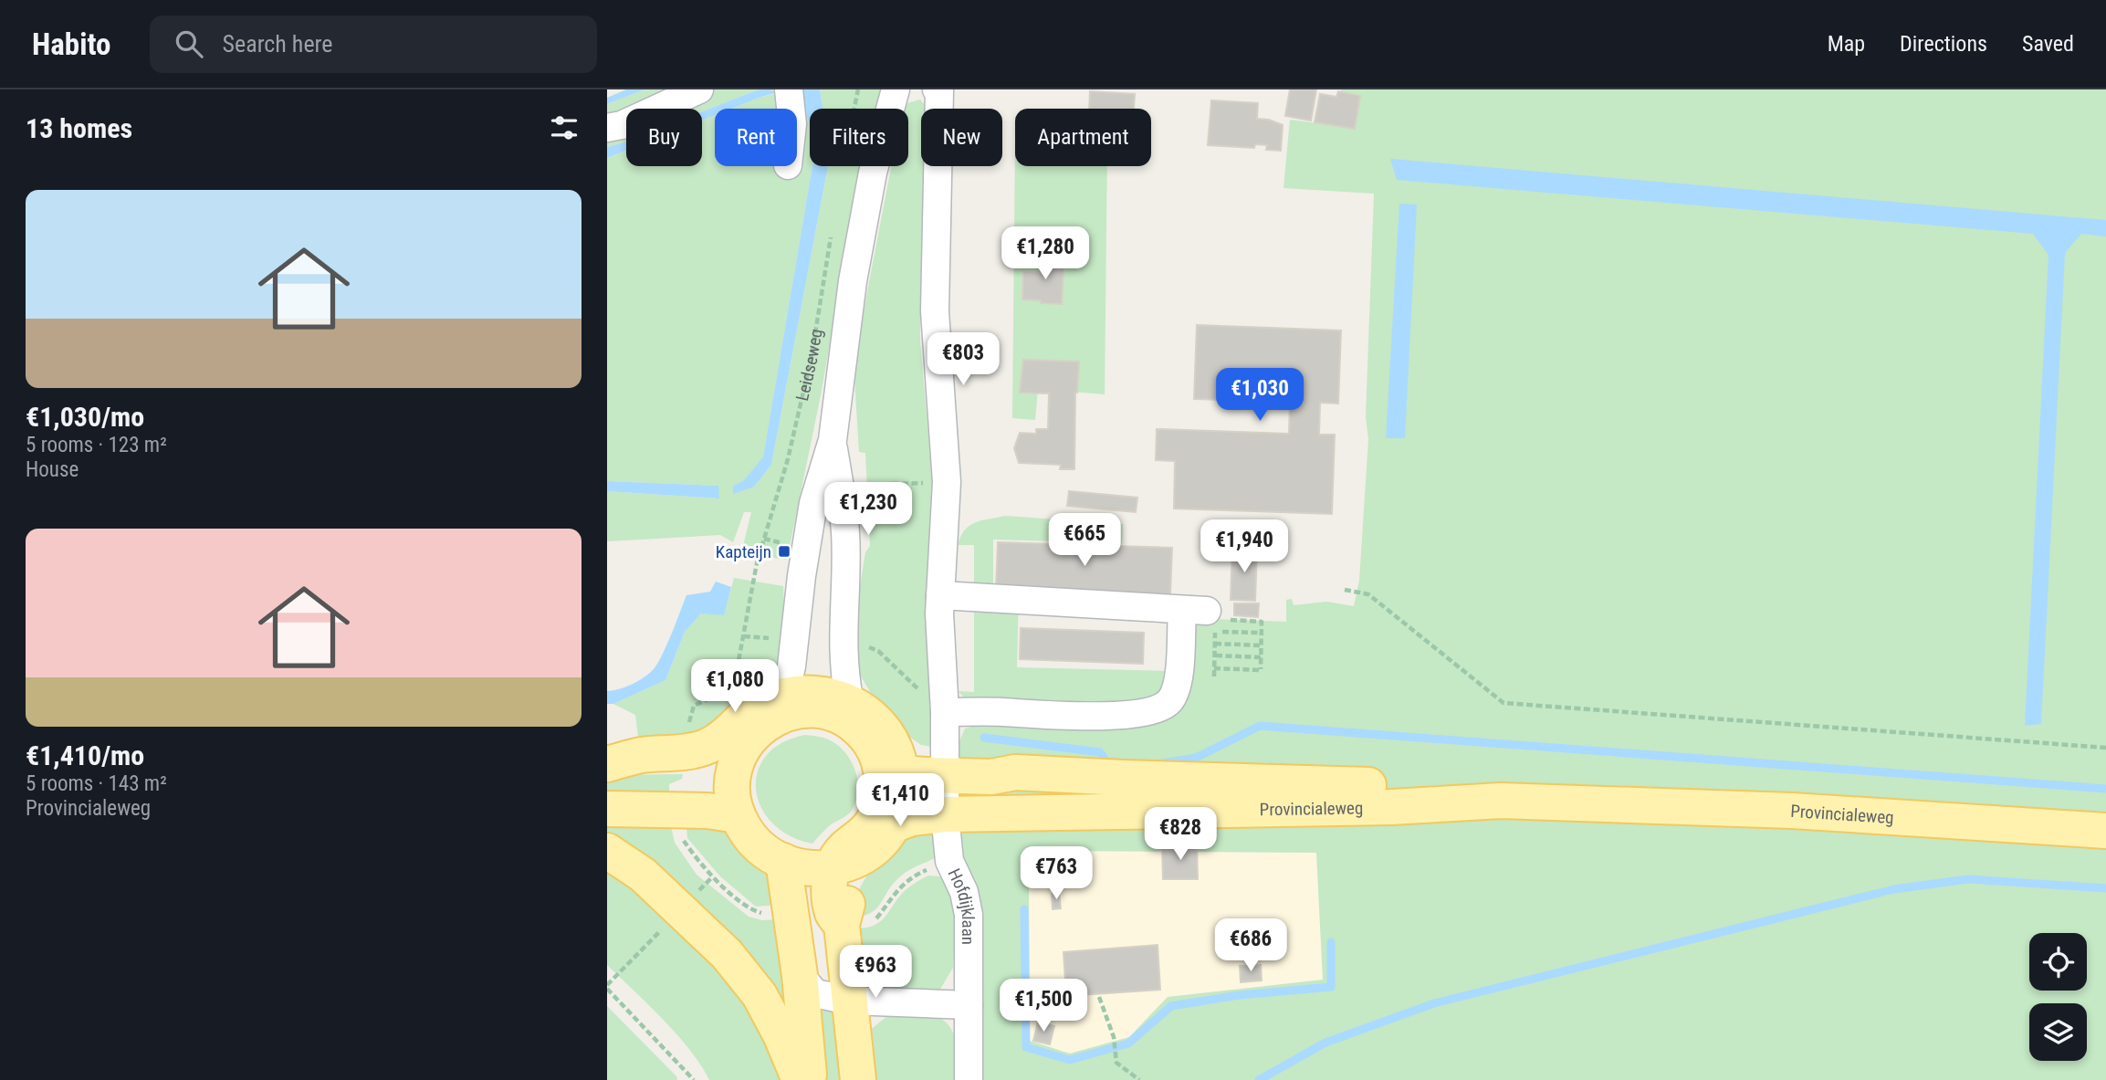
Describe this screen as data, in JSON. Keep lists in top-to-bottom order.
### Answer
{
  "streets": {
    "main road": ["Provincialeweg"],
    "street": ["Leidseweg", "Hofdijklaan"]
  },
  "crossings": [
    ["Leidseweg", "Provincialeweg"],
    ["Provincialeweg", "Hofdijklaan"]
  ],
  "places": {
    "transit": ["Kapteijn"]
  },
  "page": {
    "header": "Habito",
    "search": "Search here",
    "nav": ["Map", "Directions", "Saved"],
    "heading": "13 homes",
    "chip": [
      "Buy",
      "Rent",
      "Filters",
      "New",
      "Apartment"
    ],
    "list": [
      {
        "name": "€1,030/mo",
        "note": "5 rooms · 123 m² · House"
      },
      {
        "name": "€1,410/mo",
        "note": "5 rooms · 143 m² · Provincialeweg"
      }
    ],
    "price": [
      "€1,280",
      "€803",
      "€1,030",
      "€1,230",
      "€665",
      "€1,940",
      "€1,080",
      "€1,410",
      "€828",
      "€763",
      "€686",
      "€963",
      "€1,500"
    ]
  }
}
